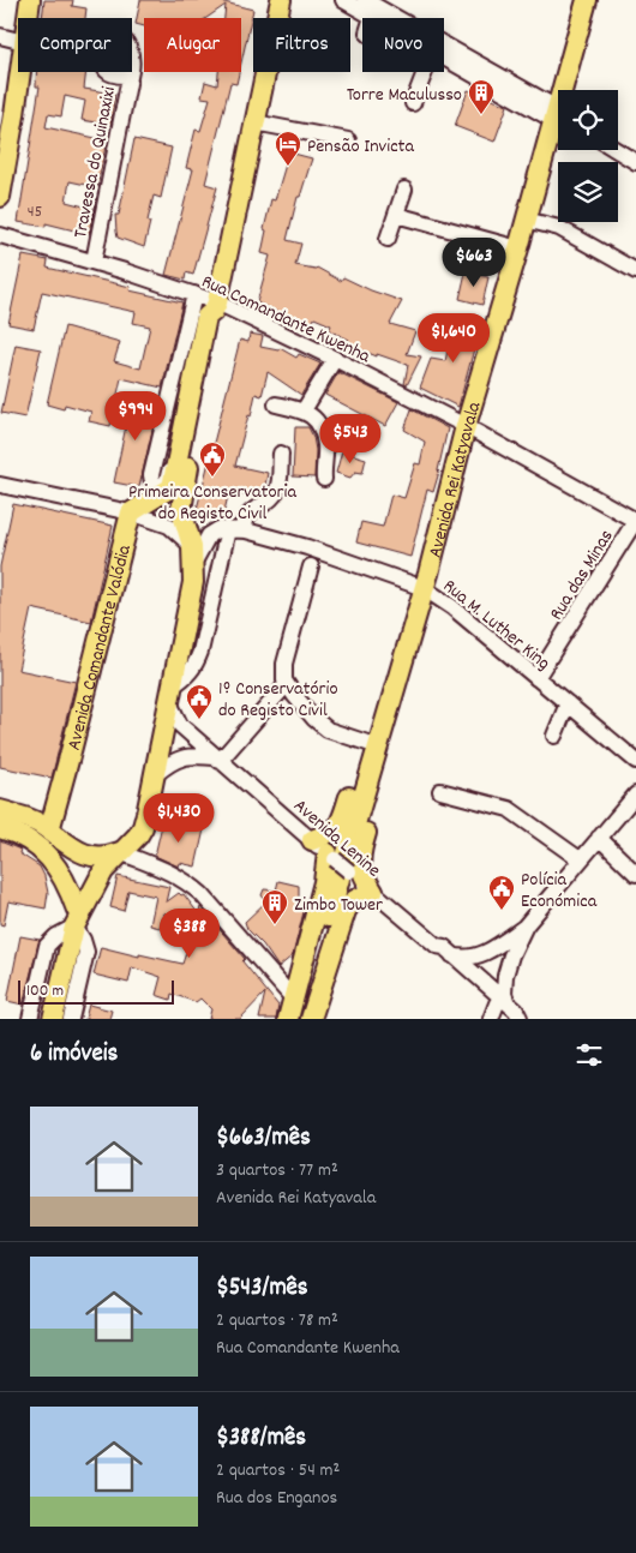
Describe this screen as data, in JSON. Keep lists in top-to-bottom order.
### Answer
{
  "streets": {
    "main road": ["Avenida Rei Katyavala", "Avenida Comandante Valódia"],
    "street": [
      "Travessa do Quinaxixi",
      "Rua Comandante Kwenha",
      "Rua das Minas",
      "Rua M. Luther King",
      "Avenida Lenine"
    ]
  },
  "crossings": [
    ["Travessa do Quinaxixi", "Rua Comandante Kwenha"],
    ["Rua Comandante Kwenha", "Avenida Rei Katyavala"],
    ["Rua Comandante Kwenha", "Rua das Minas"],
    ["Avenida Rei Katyavala", "Rua M. Luther King"],
    ["Avenida Rei Katyavala", "Avenida Lenine"],
    ["Rua das Minas", "Rua M. Luther King"]
  ],
  "places": {
    "building": ["Torre Maculusso", "Zimbo Tower"],
    "hotel": ["Pensão Invicta"],
    "public building": ["Primeira Conservatoria do Registo Civil", "1º Conservatório do Registo Civil", "Polícia Económica"]
  },
  "house_numbers": ["45"],
  "scale_bar": "100 m",
  "page": {
    "chip": [
      "Comprar",
      "Alugar",
      "Filtros",
      "Novo"
    ],
    "price": [
      "$663",
      "$1,640",
      "$994",
      "$543",
      "$1,430",
      "$388"
    ],
    "scale": "100 m",
    "heading": "6 imóveis",
    "list": [
      {
        "name": "$663/mês",
        "note": "3 quartos · 77 m² · Avenida Rei Katyavala"
      },
      {
        "name": "$543/mês",
        "note": "2 quartos · 78 m² · Rua Comandante Kwenha"
      },
      {
        "name": "$388/mês",
        "note": "2 quartos · 54 m² · Rua dos Enganos"
      }
    ]
  }
}
